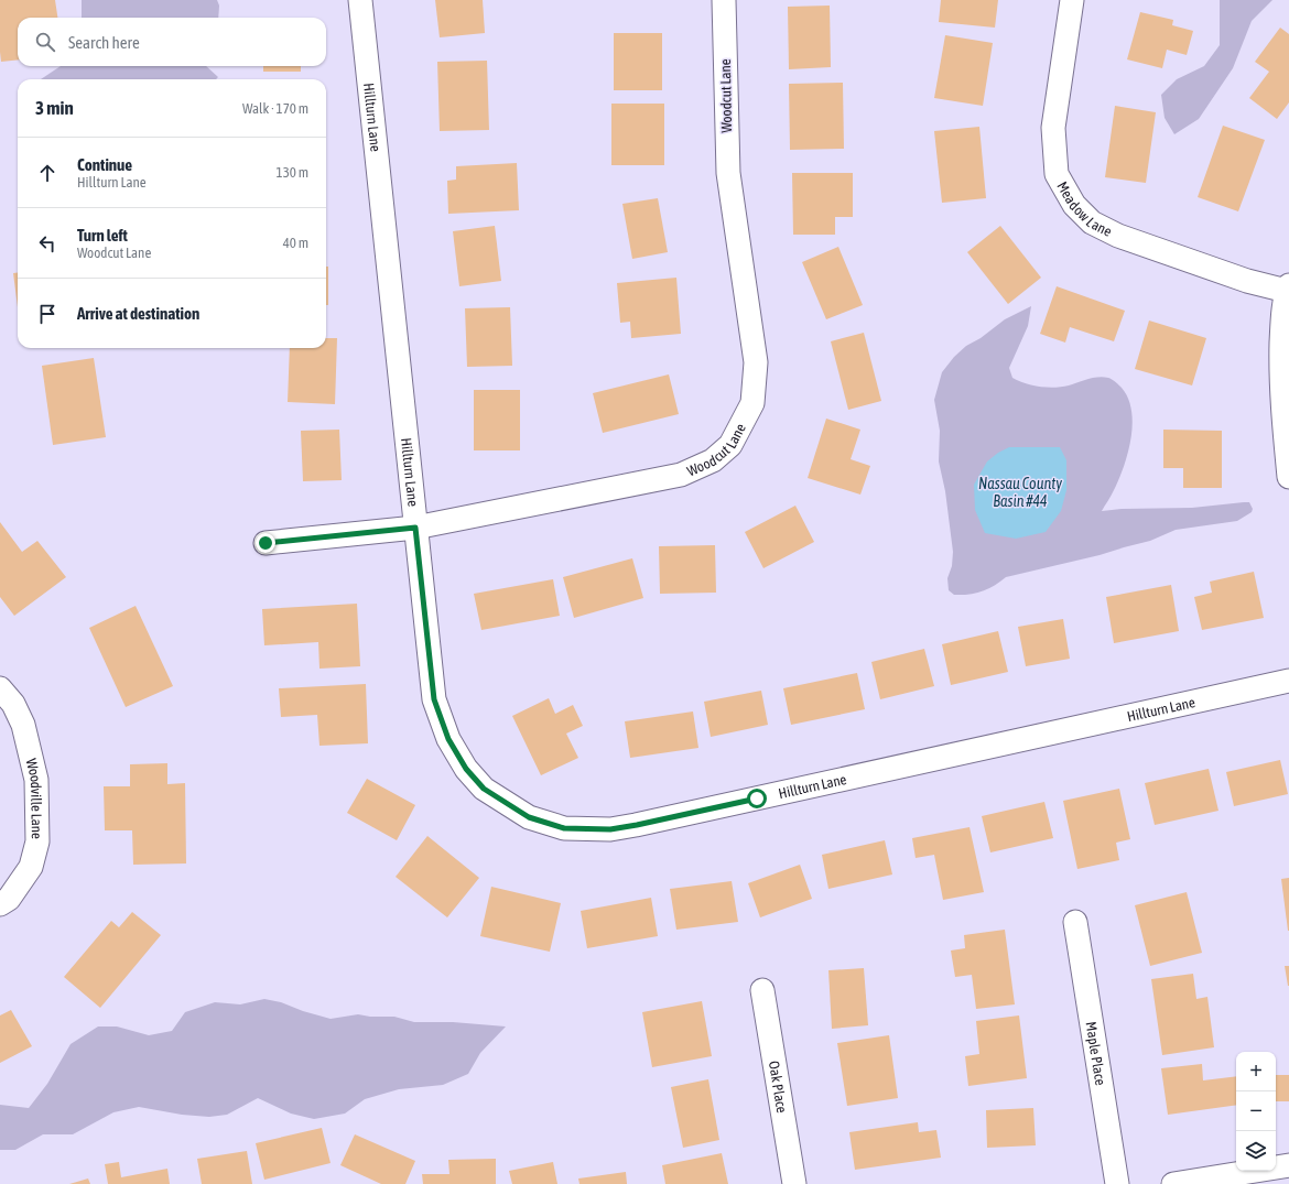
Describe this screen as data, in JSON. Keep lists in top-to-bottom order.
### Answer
{
  "streets": {
    "street": [
      "Woodcut Lane",
      "Hillturn Lane",
      "Meadow Lane",
      "Woodville Lane",
      "Maple Place",
      "Oak Place"
    ]
  },
  "crossings": [
    ["Woodcut Lane", "Hillturn Lane"]
  ],
  "water": ["Nassau County Basin #44"],
  "page": {
    "search": "Search here",
    "heading": ["3 min", "Walk · 170 m"],
    "list": [
      ["Continue", "Hillturn Lane", "130 m"],
      ["Turn left", "Woodcut Lane", "40 m"],
      "Arrive at destination"
    ],
    "map_buttons": ["+", "−"]
  }
}
